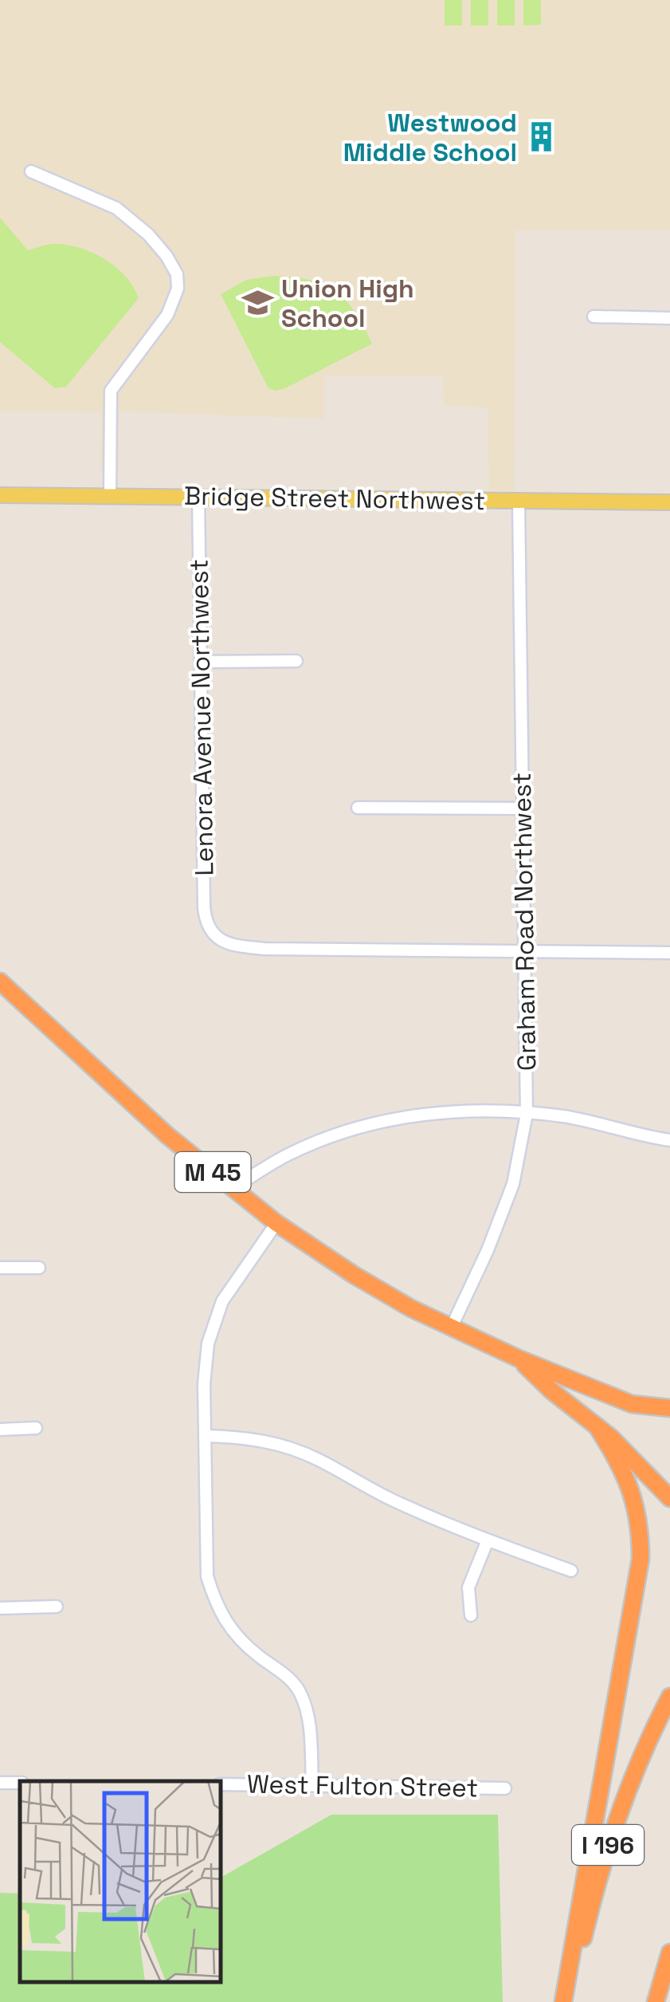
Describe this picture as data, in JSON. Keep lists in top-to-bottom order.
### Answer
{
  "streets": {
    "highway": ["M 45", "I 196"],
    "main road": ["Bridge Street Northwest"],
    "street": ["Lenora Avenue Northwest", "Graham Road Northwest", "West Fulton Street"]
  },
  "crossings": [
    ["Bridge Street Northwest", "Lenora Avenue Northwest"],
    ["Bridge Street Northwest", "Graham Road Northwest"],
    ["Lenora Avenue Northwest", "Graham Road Northwest"],
    ["Graham Road Northwest", "M 45"]
  ],
  "places": {
    "building": ["Westwood Middle School"],
    "school or university": ["Union High School"]
  }
}
